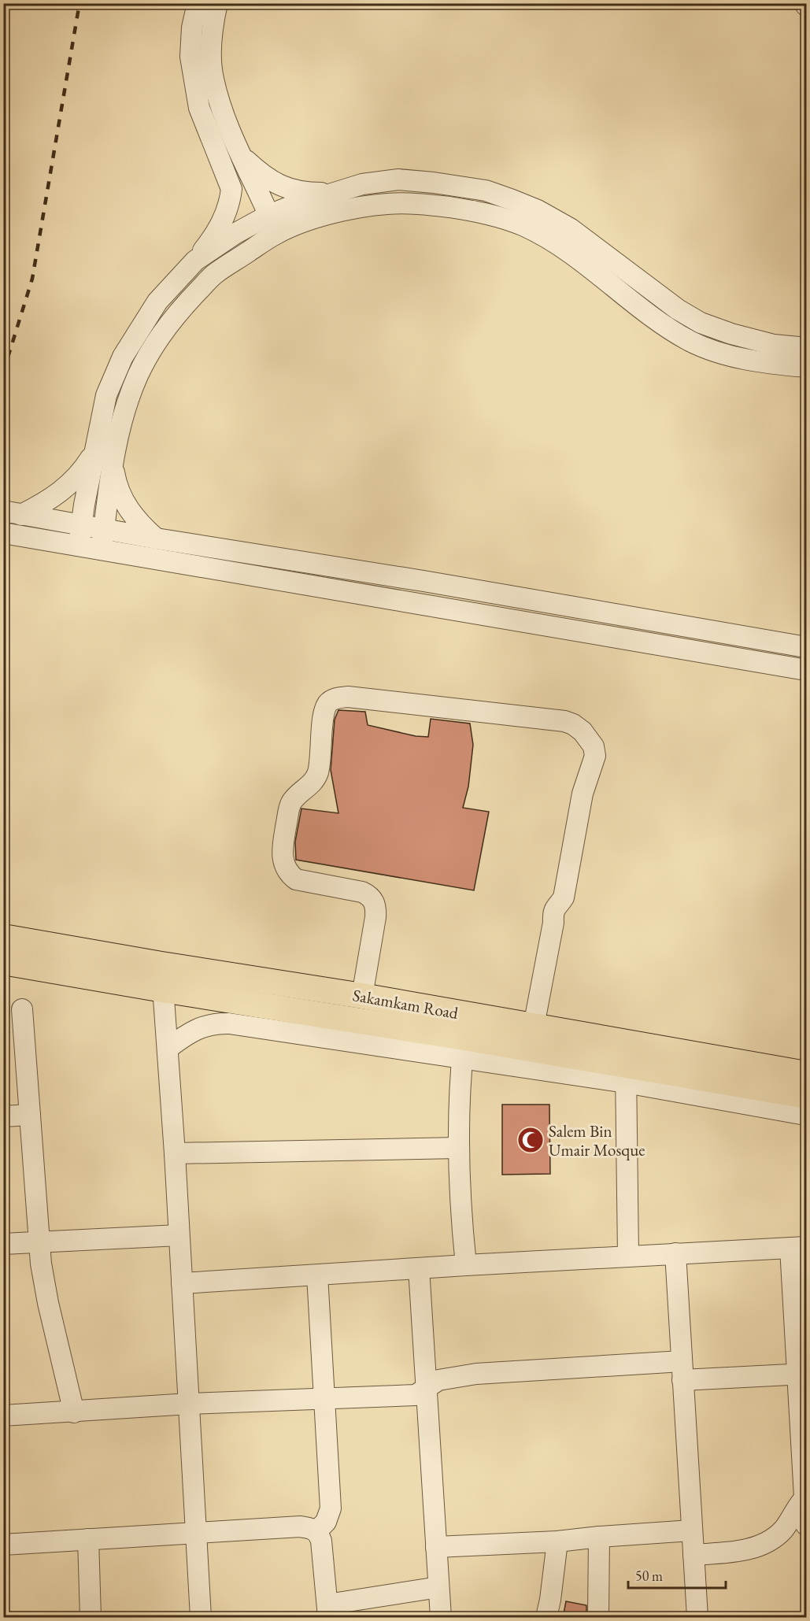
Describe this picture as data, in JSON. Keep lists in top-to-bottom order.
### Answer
{
  "streets": {
    "main road": ["Sakamkam Road"]
  },
  "places": {
    "mosque": ["Salem Bin Umair Mosque"]
  },
  "scale_bar": "50 m"
}
